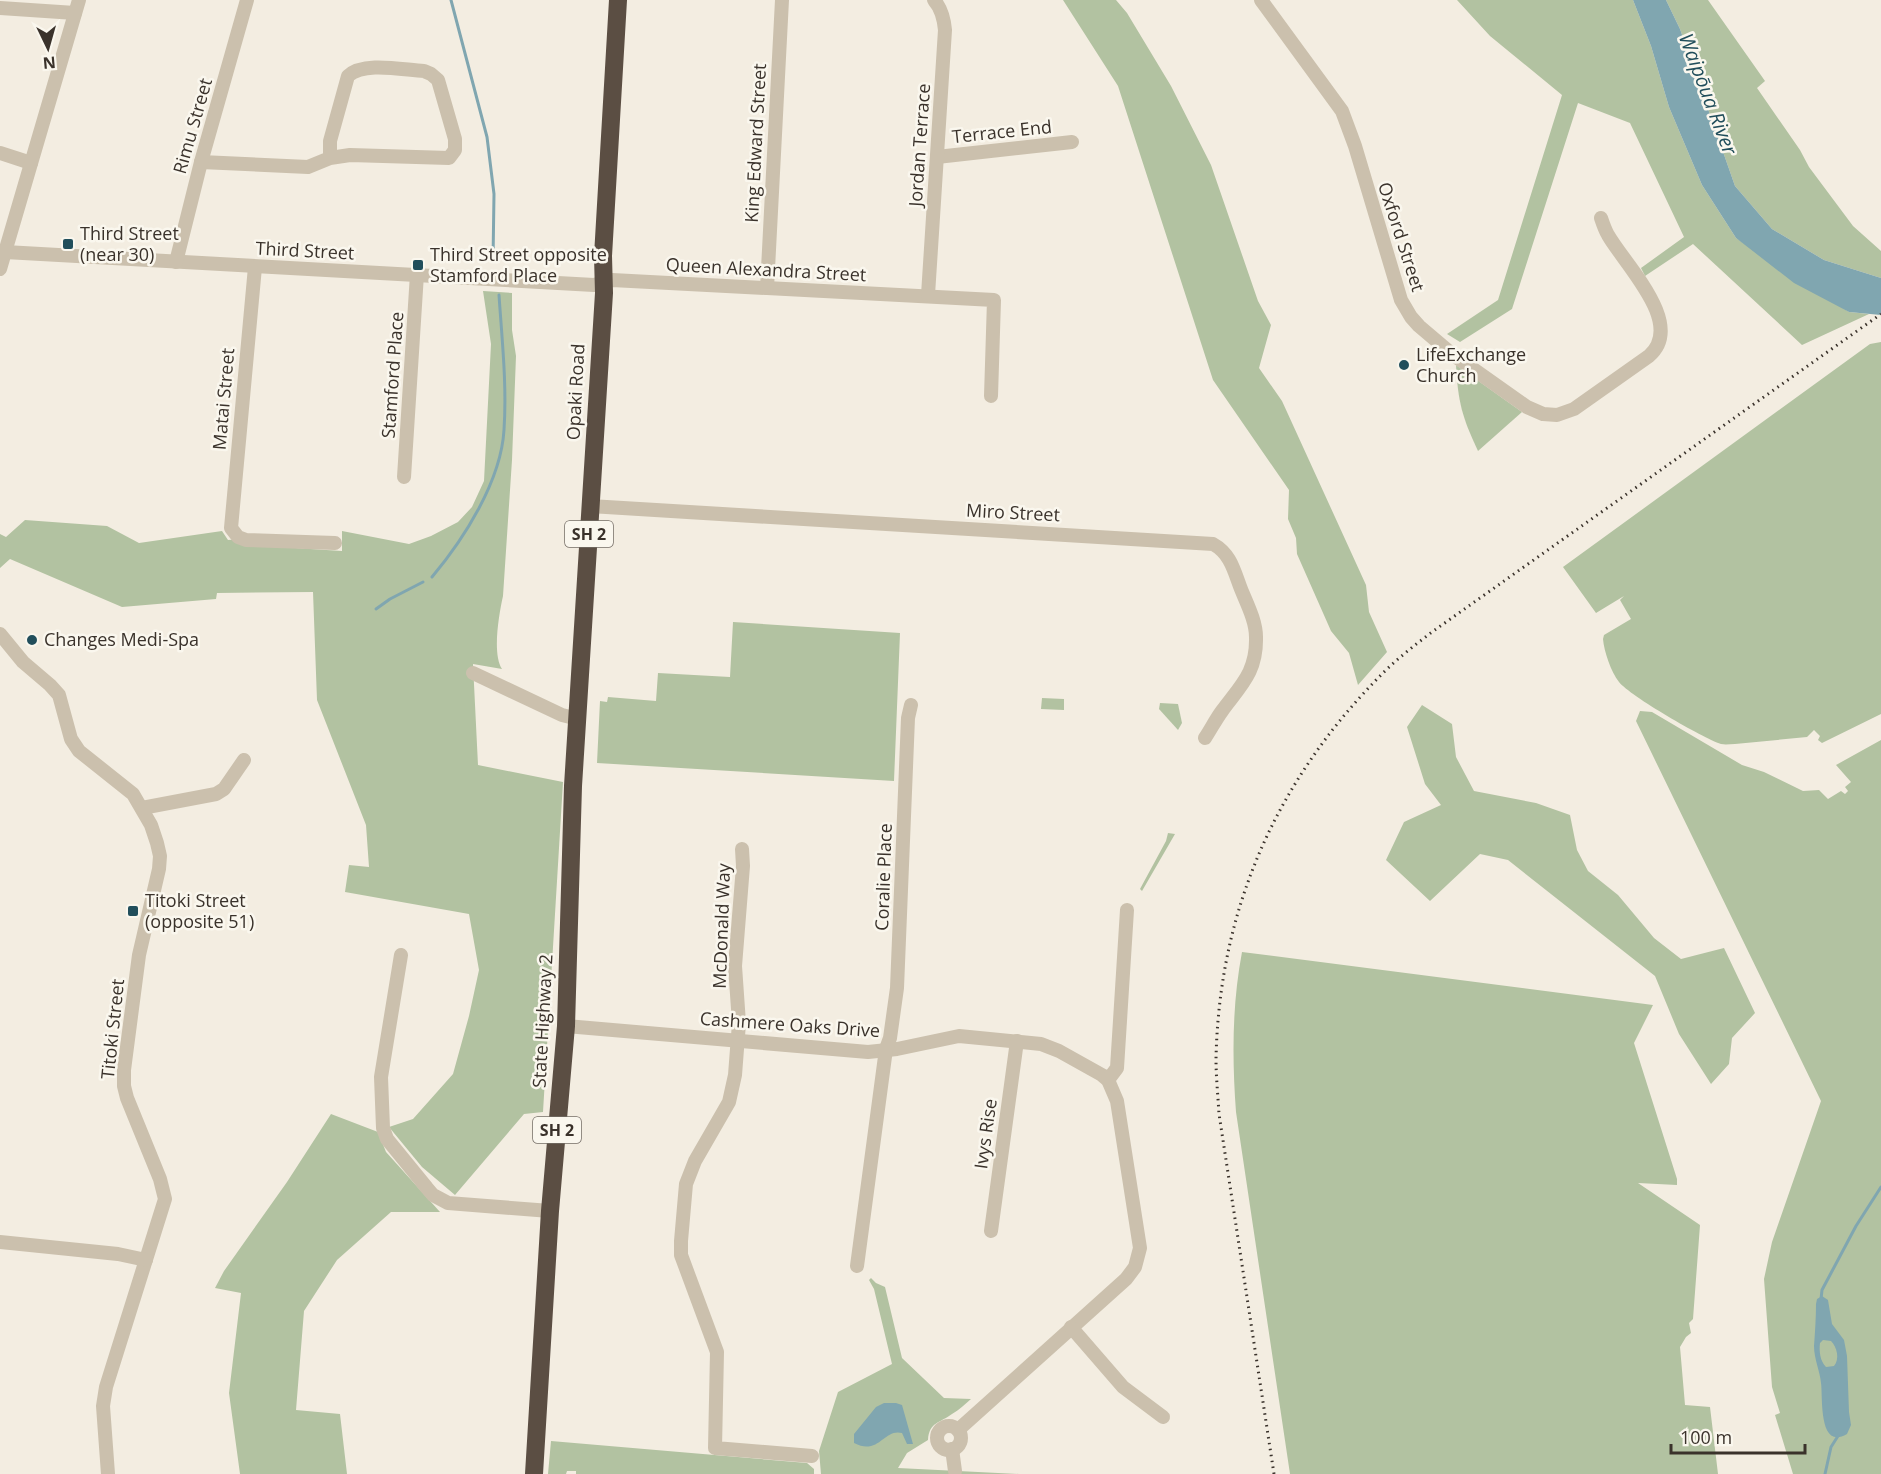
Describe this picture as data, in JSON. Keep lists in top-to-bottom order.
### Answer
{
  "streets": {
    "highway": ["Opaki Road", "SH 2", "State Highway 2"],
    "street": [
      "Rimu Street",
      "Terrace End",
      "King Edward Street",
      "Jordan Terrace",
      "Oxford Street",
      "Third Street",
      "Queen Alexandra Street",
      "Stamford Place",
      "Matai Street",
      "Miro Street",
      "Coralie Place",
      "McDonald Way",
      "Cashmere Oaks Drive",
      "Titoki Street",
      "Ivys Rise"
    ]
  },
  "crossings": [
    ["Rimu Street", "Third Street"],
    ["Terrace End", "Jordan Terrace"],
    ["King Edward Street", "Queen Alexandra Street"],
    ["Jordan Terrace", "Queen Alexandra Street"],
    ["Third Street", "Queen Alexandra Street"],
    ["Third Street", "Stamford Place"],
    ["Third Street", "Opaki Road"],
    ["Third Street", "Matai Street"],
    ["Queen Alexandra Street", "Opaki Road"],
    ["Opaki Road", "Miro Street"],
    ["Opaki Road", "State Highway 2"],
    ["Coralie Place", "Cashmere Oaks Drive"],
    ["McDonald Way", "Cashmere Oaks Drive"],
    ["State Highway 2", "Cashmere Oaks Drive"],
    ["Cashmere Oaks Drive", "Ivys Rise"]
  ],
  "water": ["Waipōua River"],
  "places": {
    "transit": ["Third Street (near 30)", "Third Street opposite Stamford Place", "Titoki Street (opposite 51)"],
    "other": ["LifeExchange Church", "Changes Medi-Spa"]
  },
  "scale_bar": "100 m",
  "north": "bottom"
}
